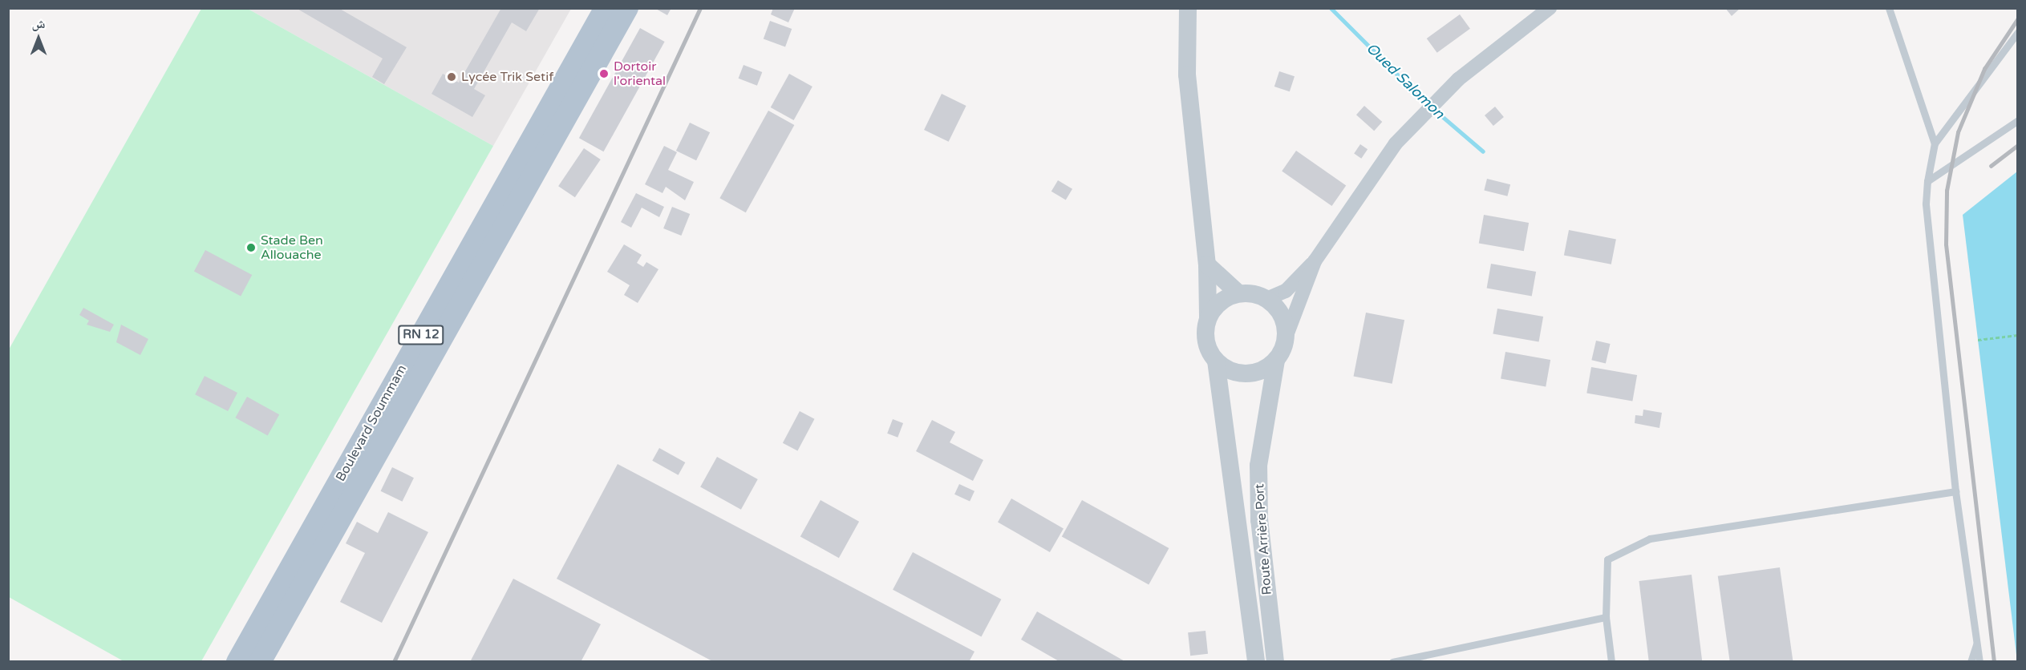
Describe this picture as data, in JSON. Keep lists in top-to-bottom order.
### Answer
{
  "streets": {
    "main road": ["RN 12", "Boulevard Soummam"],
    "street": ["Route Arrière Port"]
  },
  "water": ["Oued Salomon"],
  "places": ["Dortoir l'oriental", "Lycée Trik Setif", "Stade Ben Allouache"],
  "north": "top"
}
